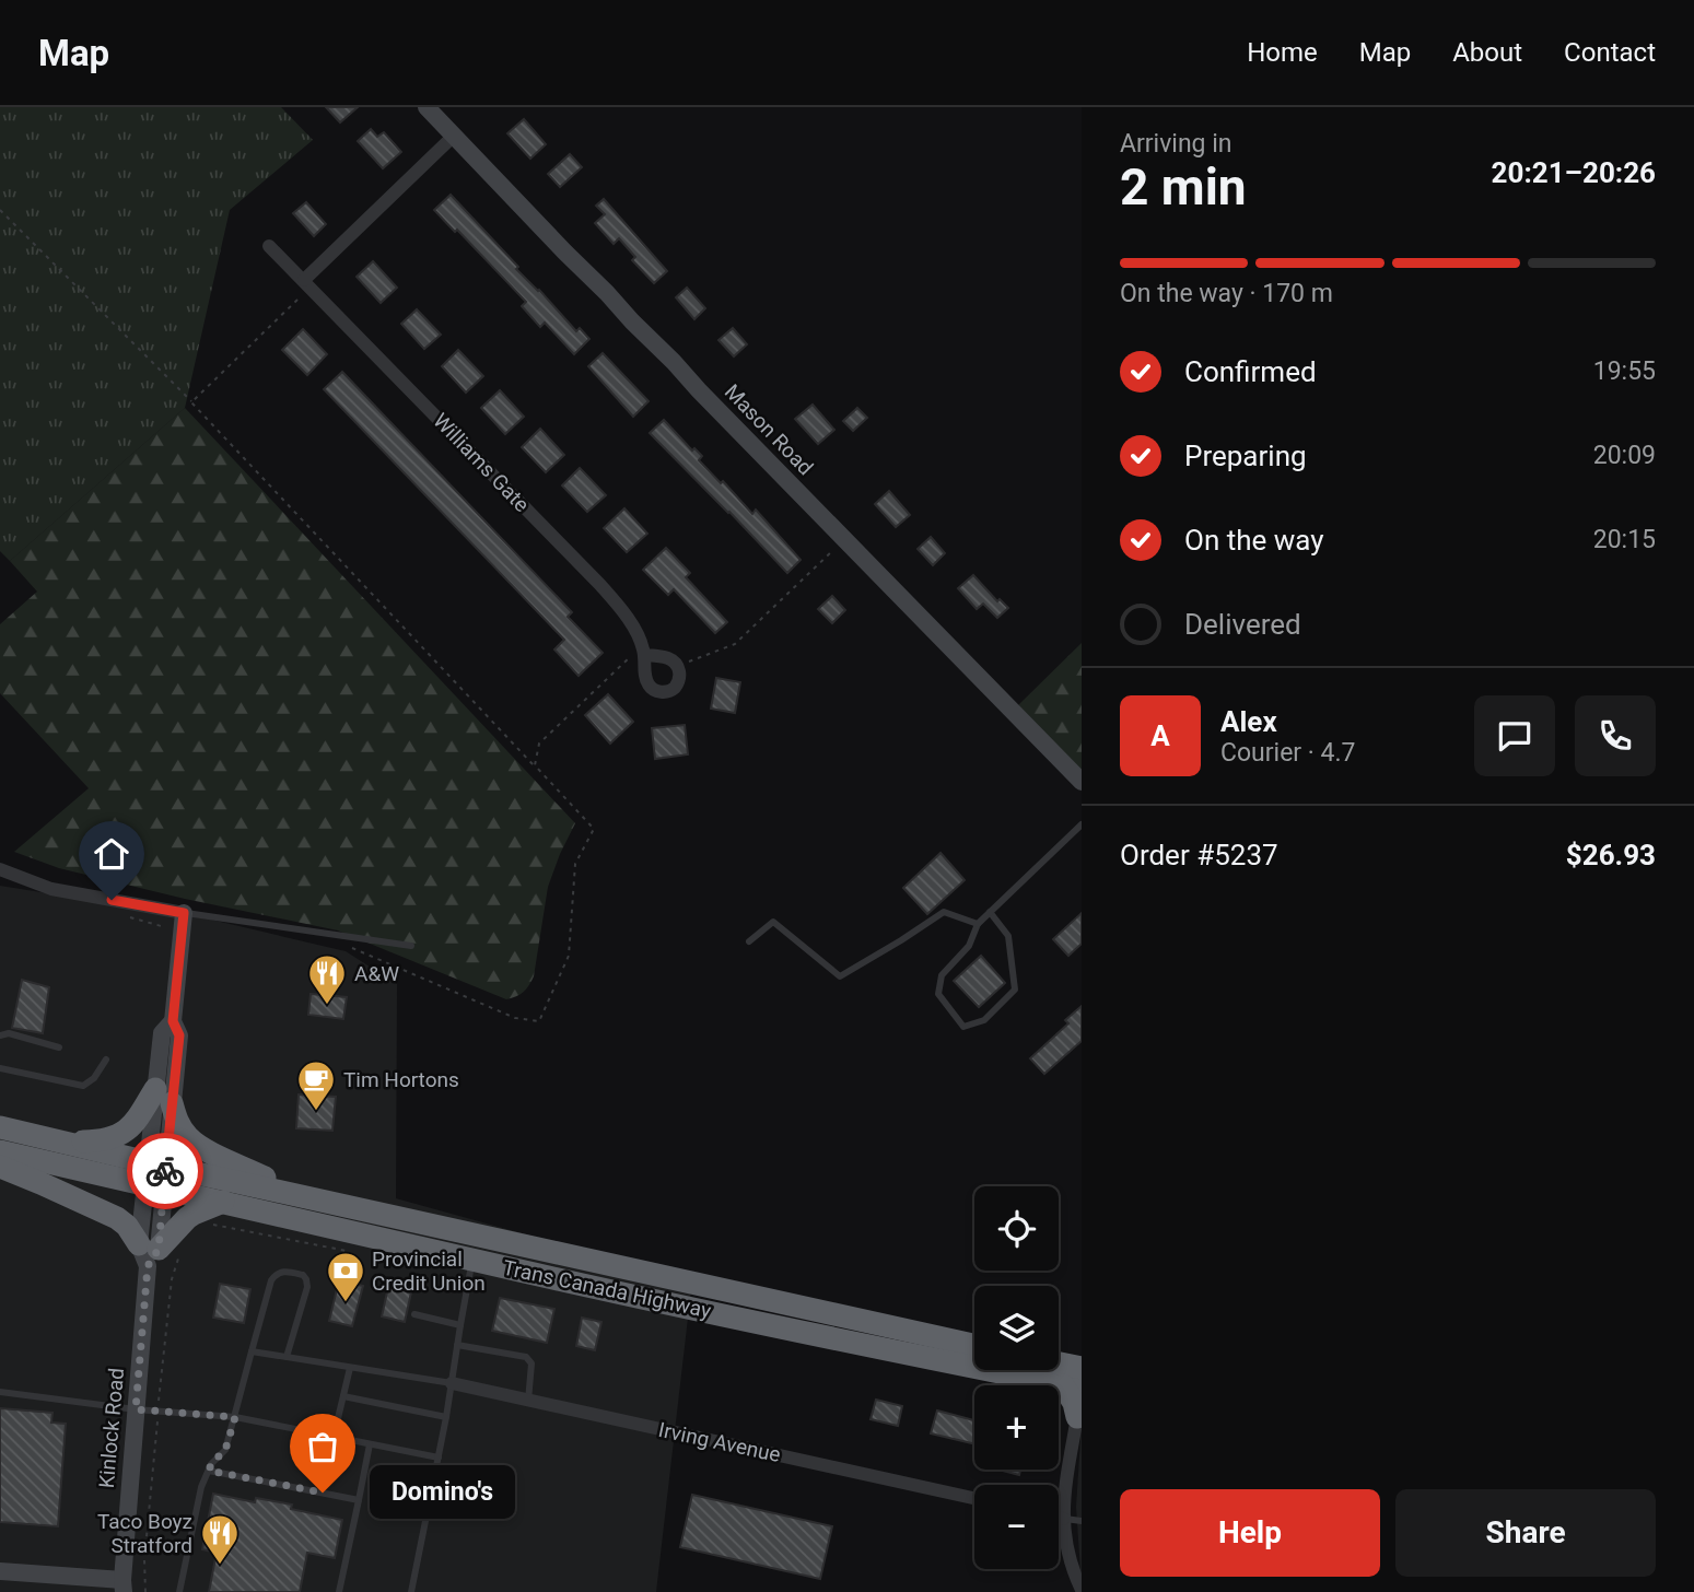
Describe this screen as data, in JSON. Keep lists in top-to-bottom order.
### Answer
{
  "streets": {
    "highway": ["Trans Canada Highway"],
    "street": [
      "Mason Road",
      "Williams Gate",
      "Kinlock Road",
      "Irving Avenue"
    ]
  },
  "crossings": [
    ["Trans Canada Highway", "Kinlock Road"]
  ],
  "places": {
    "restaurant": ["A&W", "Taco Boyz Stratford"],
    "cafe": ["Tim Hortons"],
    "bank": ["Provincial Credit Union"],
    "other": ["Domino's"]
  },
  "page": {
    "header": "Map",
    "nav": [
      "Home",
      "Map",
      "About",
      "Contact"
    ],
    "heading": ["2 min", "Arriving in", "20:21–20:26"],
    "panel": [
      "Alex",
      "Courier · 4.7",
      "Order #5237",
      "$26.93"
    ],
    "bar": "On the way · 170 m",
    "list": [
      ["Confirmed", "19:55"],
      ["Preparing", "20:09"],
      ["On the way", "20:15"],
      "Delivered"
    ],
    "round": "A",
    "map_buttons": ["+", "−"],
    "bubble": "Domino's",
    "buttons": ["Help", "Share"]
  }
}
